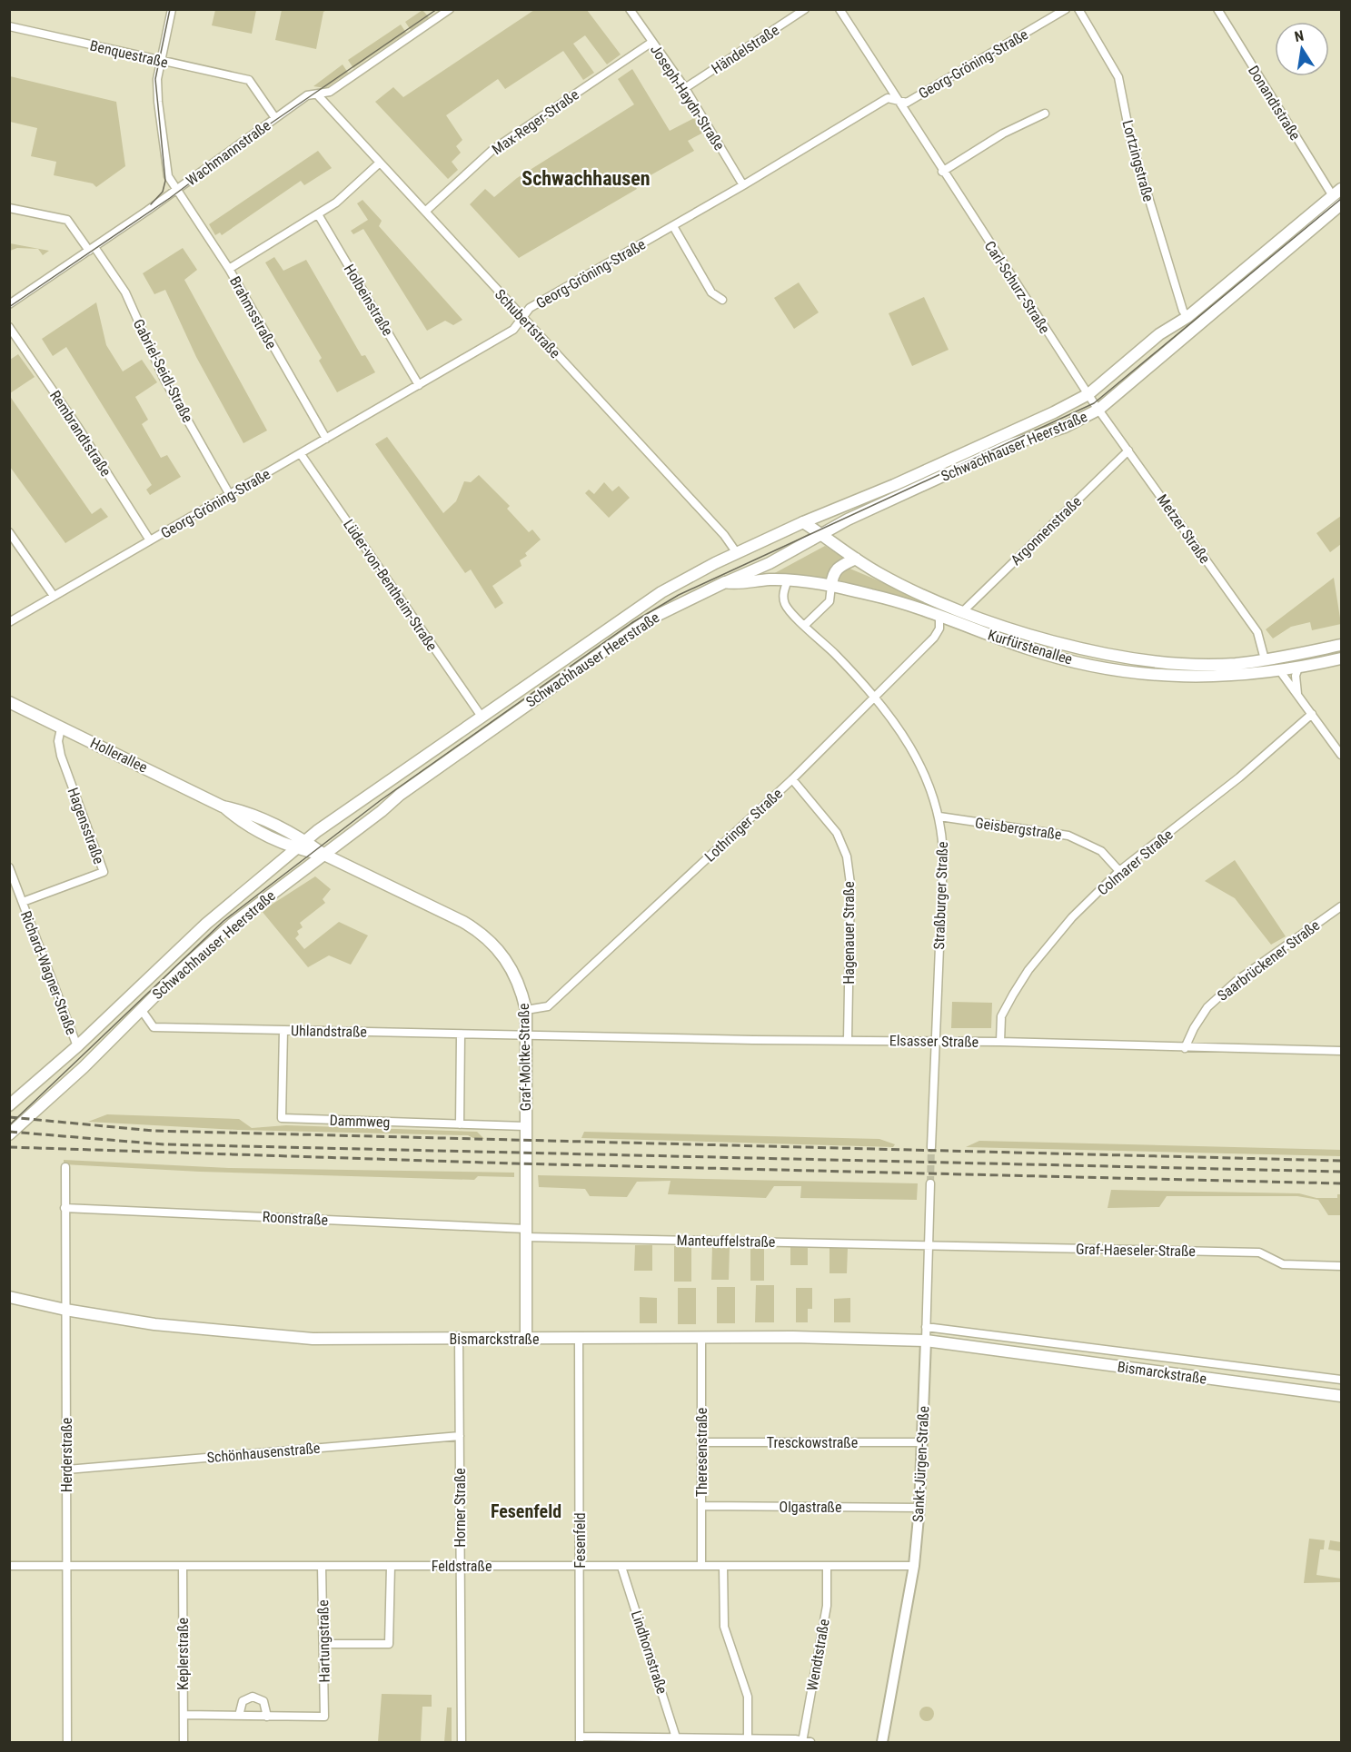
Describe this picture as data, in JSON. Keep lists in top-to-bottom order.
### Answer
{
  "streets": {
    "main road": [
      "Schwachhauser Heerstraße",
      "Kurfürstenallee",
      "Hollerallee",
      "Graf-Moltke-Straße",
      "Bismarckstraße"
    ],
    "street": [
      "Händelstraße",
      "Benquestraße",
      "Georg-Gröning-Straße",
      "Joseph-Haydn-Straße",
      "Donandtstraße",
      "Max-Reger-Straße",
      "Wachmannstraße",
      "Lortzingstraße",
      "Carl-Schurz-Straße",
      "Holbeinstraße",
      "Brahmsstraße",
      "Schubertstraße",
      "Gabriel-Seidl-Straße",
      "Rembrandtstraße",
      "Metzer Straße",
      "Argonnenstraße",
      "Lüder-von-Bentheim-Straße",
      "Lothringer Straße",
      "Hagensstraße",
      "Geisbergstraße",
      "Colmarer Straße",
      "Straßburger Straße",
      "Hagenauer Straße",
      "Saarbrückener Straße",
      "Richard-Wagner-Straße",
      "Uhlandstraße",
      "Elsasser Straße",
      "Dammweg",
      "Roonstraße",
      "Manteuffelstraße",
      "Graf-Haeseler-Straße",
      "Tresckowstraße",
      "Schönhausenstraße",
      "Theresenstraße",
      "Herderstraße",
      "Sankt-Jürgen-Straße",
      "Olgastraße",
      "Horner Straße",
      "Fesenfeld",
      "Feldstraße",
      "Hartungstraße",
      "Lindhornstraße",
      "Keplerstraße",
      "Wendtstraße"
    ]
  },
  "crossings": [
    ["Händelstraße", "Joseph-Haydn-Straße"],
    ["Benquestraße", "Wachmannstraße"],
    ["Benquestraße", "Brahmsstraße"],
    ["Georg-Gröning-Straße", "Joseph-Haydn-Straße"],
    ["Georg-Gröning-Straße", "Carl-Schurz-Straße"],
    ["Georg-Gröning-Straße", "Holbeinstraße"],
    ["Georg-Gröning-Straße", "Brahmsstraße"],
    ["Georg-Gröning-Straße", "Schubertstraße"],
    ["Georg-Gröning-Straße", "Gabriel-Seidl-Straße"],
    ["Georg-Gröning-Straße", "Rembrandtstraße"],
    ["Georg-Gröning-Straße", "Lüder-von-Bentheim-Straße"],
    ["Joseph-Haydn-Straße", "Max-Reger-Straße"],
    ["Donandtstraße", "Schwachhauser Heerstraße"],
    ["Max-Reger-Straße", "Schubertstraße"],
    ["Wachmannstraße", "Brahmsstraße"],
    ["Wachmannstraße", "Schubertstraße"],
    ["Wachmannstraße", "Gabriel-Seidl-Straße"],
    ["Lortzingstraße", "Schwachhauser Heerstraße"],
    ["Carl-Schurz-Straße", "Schwachhauser Heerstraße"],
    ["Carl-Schurz-Straße", "Metzer Straße"],
    ["Schubertstraße", "Schwachhauser Heerstraße"],
    ["Schwachhauser Heerstraße", "Metzer Straße"],
    ["Schwachhauser Heerstraße", "Lüder-von-Bentheim-Straße"],
    ["Schwachhauser Heerstraße", "Kurfürstenallee"],
    ["Schwachhauser Heerstraße", "Hollerallee"],
    ["Schwachhauser Heerstraße", "Richard-Wagner-Straße"],
    ["Schwachhauser Heerstraße", "Uhlandstraße"],
    ["Schwachhauser Heerstraße", "Graf-Moltke-Straße"],
    ["Metzer Straße", "Argonnenstraße"],
    ["Metzer Straße", "Kurfürstenallee"],
    ["Argonnenstraße", "Kurfürstenallee"],
    ["Kurfürstenallee", "Lothringer Straße"],
    ["Kurfürstenallee", "Straßburger Straße"],
    ["Hollerallee", "Hagensstraße"],
    ["Hollerallee", "Graf-Moltke-Straße"],
    ["Lothringer Straße", "Straßburger Straße"],
    ["Lothringer Straße", "Hagenauer Straße"],
    ["Lothringer Straße", "Graf-Moltke-Straße"],
    ["Hagensstraße", "Richard-Wagner-Straße"],
    ["Geisbergstraße", "Colmarer Straße"],
    ["Geisbergstraße", "Straßburger Straße"],
    ["Colmarer Straße", "Elsasser Straße"],
    ["Straßburger Straße", "Elsasser Straße"],
    ["Hagenauer Straße", "Elsasser Straße"],
    ["Saarbrückener Straße", "Elsasser Straße"],
    ["Uhlandstraße", "Elsasser Straße"],
    ["Uhlandstraße", "Graf-Moltke-Straße"],
    ["Uhlandstraße", "Dammweg"],
    ["Elsasser Straße", "Graf-Moltke-Straße"],
    ["Graf-Moltke-Straße", "Dammweg"],
    ["Graf-Moltke-Straße", "Roonstraße"],
    ["Graf-Moltke-Straße", "Manteuffelstraße"],
    ["Graf-Moltke-Straße", "Bismarckstraße"],
    ["Roonstraße", "Manteuffelstraße"],
    ["Roonstraße", "Herderstraße"],
    ["Manteuffelstraße", "Graf-Haeseler-Straße"],
    ["Manteuffelstraße", "Sankt-Jürgen-Straße"],
    ["Graf-Haeseler-Straße", "Sankt-Jürgen-Straße"],
    ["Bismarckstraße", "Theresenstraße"],
    ["Bismarckstraße", "Herderstraße"],
    ["Bismarckstraße", "Sankt-Jürgen-Straße"],
    ["Bismarckstraße", "Horner Straße"],
    ["Bismarckstraße", "Fesenfeld"],
    ["Tresckowstraße", "Theresenstraße"],
    ["Tresckowstraße", "Sankt-Jürgen-Straße"],
    ["Schönhausenstraße", "Herderstraße"],
    ["Schönhausenstraße", "Horner Straße"],
    ["Theresenstraße", "Olgastraße"],
    ["Theresenstraße", "Feldstraße"],
    ["Herderstraße", "Feldstraße"],
    ["Sankt-Jürgen-Straße", "Olgastraße"],
    ["Sankt-Jürgen-Straße", "Feldstraße"],
    ["Horner Straße", "Feldstraße"],
    ["Fesenfeld", "Feldstraße"],
    ["Feldstraße", "Hartungstraße"],
    ["Feldstraße", "Lindhornstraße"],
    ["Feldstraße", "Keplerstraße"],
    ["Feldstraße", "Wendtstraße"]
  ],
  "districts": ["Schwachhausen", "Fesenfeld"],
  "north": "top"
}
